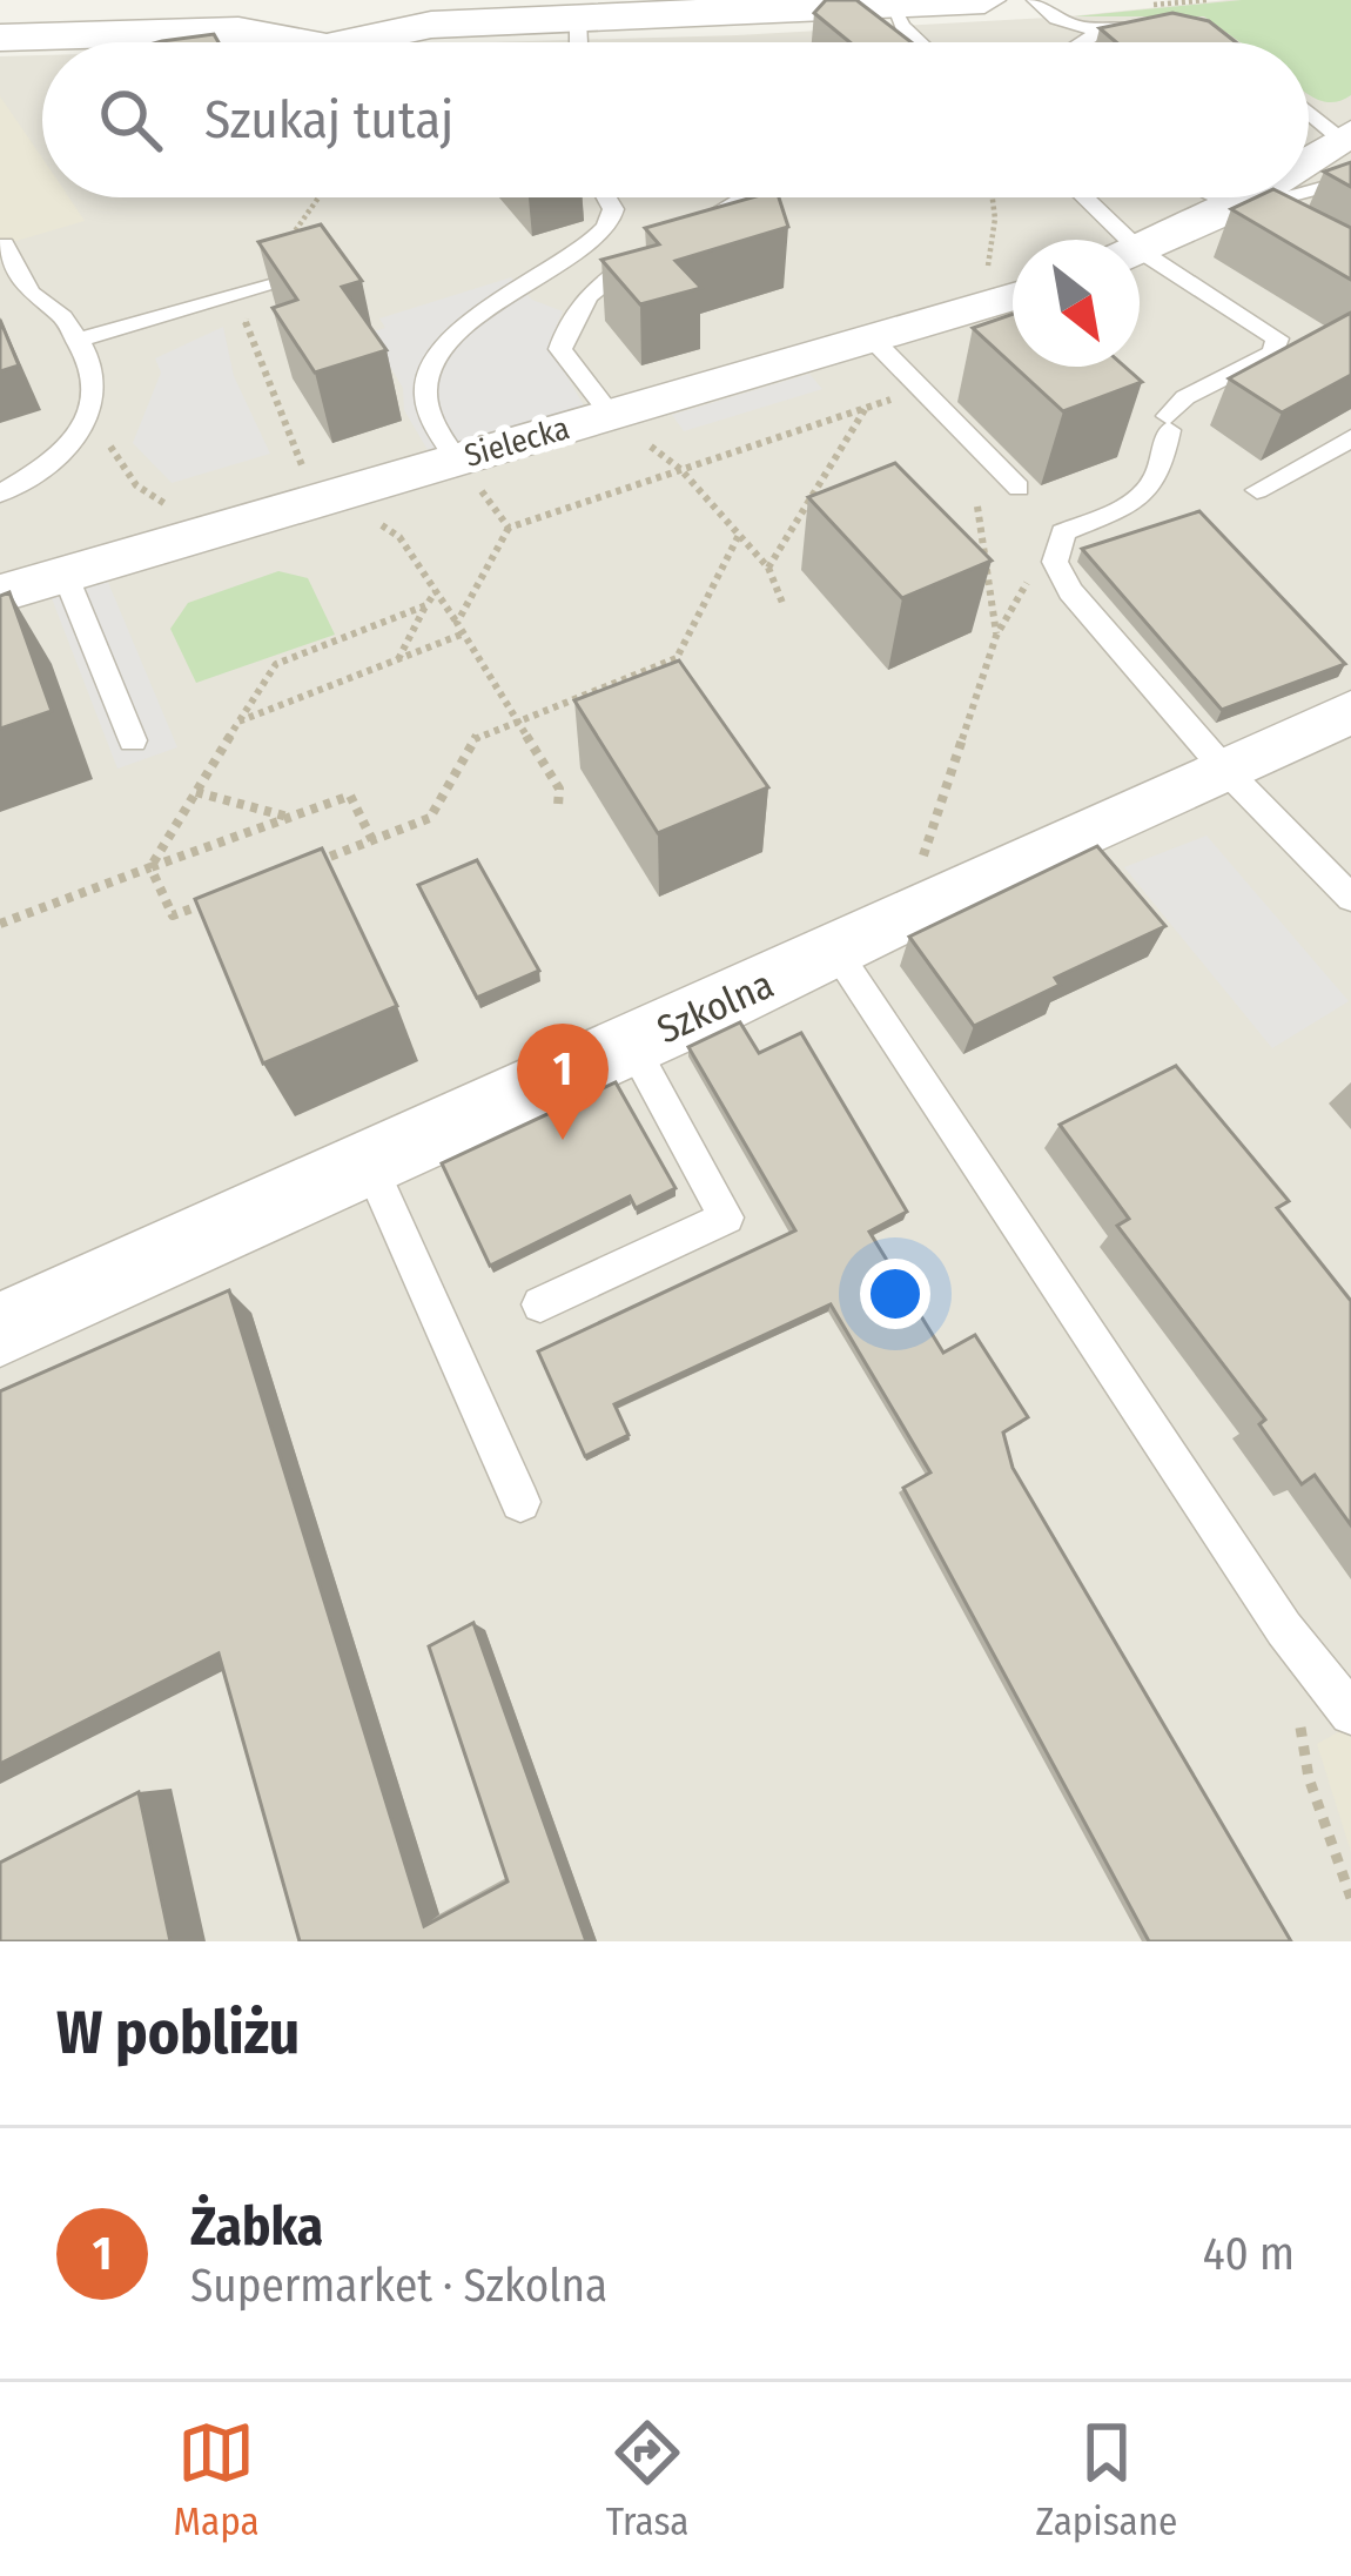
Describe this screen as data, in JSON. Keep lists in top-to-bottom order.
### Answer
{
  "streets": {
    "street": ["Sielecka", "Szkolna"]
  },
  "north": "bottom right",
  "page": {
    "search": "Szukaj tutaj",
    "pins": "1",
    "heading": "W pobliżu",
    "list": [
      {
        "mark": "1",
        "name": "Żabka",
        "note": "Supermarket · Szkolna",
        "value": "40 m"
      }
    ],
    "nav": ["Mapa", "Trasa", "Zapisane"]
  }
}
